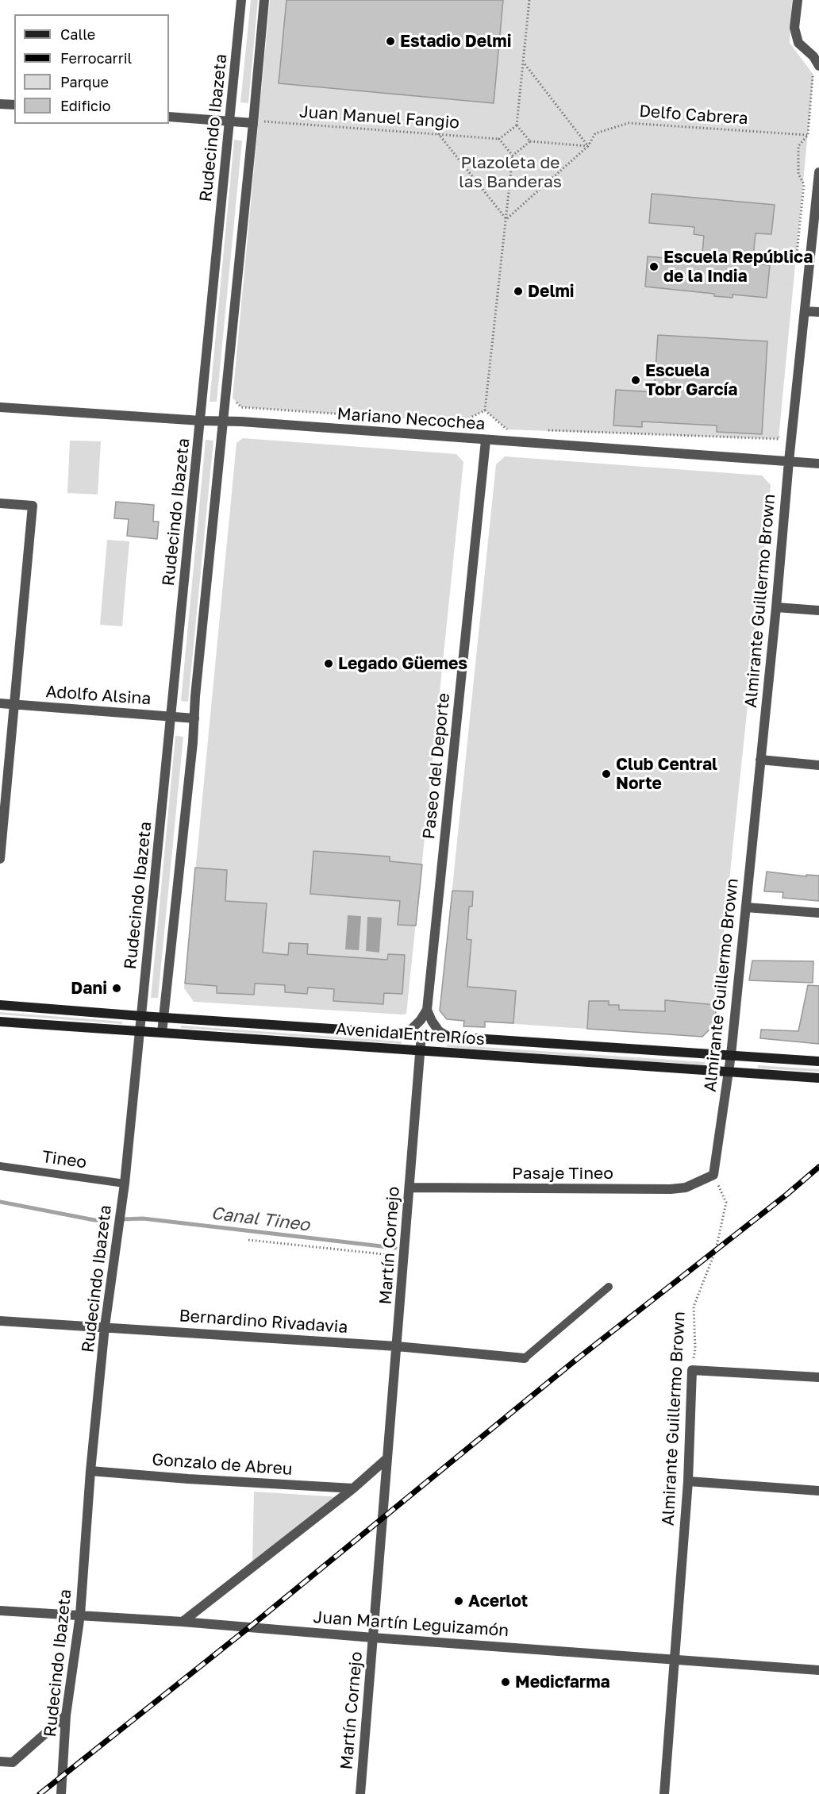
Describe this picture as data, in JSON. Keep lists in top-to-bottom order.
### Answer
{
  "streets": {
    "main road": ["Avenida Entre Ríos"],
    "street": [
      "Rudecindo Ibazeta",
      "Mariano Necochea",
      "Almirante Guillermo Brown",
      "Adolfo Alsina",
      "Paseo del Deporte",
      "Pasaje Tineo",
      "Martín Cornejo",
      "Bernardino Rivadavia",
      "Gonzalo de Abreu",
      "Juan Martín Leguizamón"
    ],
    "lane": ["Tineo"],
    "path": ["Delfo Cabrera", "Juan Manuel Fangio"]
  },
  "crossings": [
    ["Rudecindo Ibazeta", "Mariano Necochea"],
    ["Rudecindo Ibazeta", "Adolfo Alsina"],
    ["Rudecindo Ibazeta", "Avenida Entre Ríos"],
    ["Rudecindo Ibazeta", "Tineo"],
    ["Rudecindo Ibazeta", "Bernardino Rivadavia"],
    ["Rudecindo Ibazeta", "Gonzalo de Abreu"],
    ["Rudecindo Ibazeta", "Juan Martín Leguizamón"],
    ["Mariano Necochea", "Almirante Guillermo Brown"],
    ["Mariano Necochea", "Paseo del Deporte"],
    ["Almirante Guillermo Brown", "Avenida Entre Ríos"],
    ["Almirante Guillermo Brown", "Pasaje Tineo"],
    ["Almirante Guillermo Brown", "Juan Martín Leguizamón"],
    ["Avenida Entre Ríos", "Martín Cornejo"],
    ["Pasaje Tineo", "Martín Cornejo"],
    ["Martín Cornejo", "Bernardino Rivadavia"],
    ["Martín Cornejo", "Juan Martín Leguizamón"]
  ],
  "water": ["Canal Tineo"],
  "parks": ["Plazoleta de las Banderas"],
  "places": [
    "Estadio Delmi",
    "Escuela República de la India",
    "Delmi",
    "Escuela Tobr García",
    "Legado Güemes",
    "Club Central Norte",
    "Dani",
    "Acerlot",
    "Medicfarma"
  ],
  "legend": [
    "Calle",
    "Ferrocarril",
    "Parque",
    "Edificio"
  ]
}
